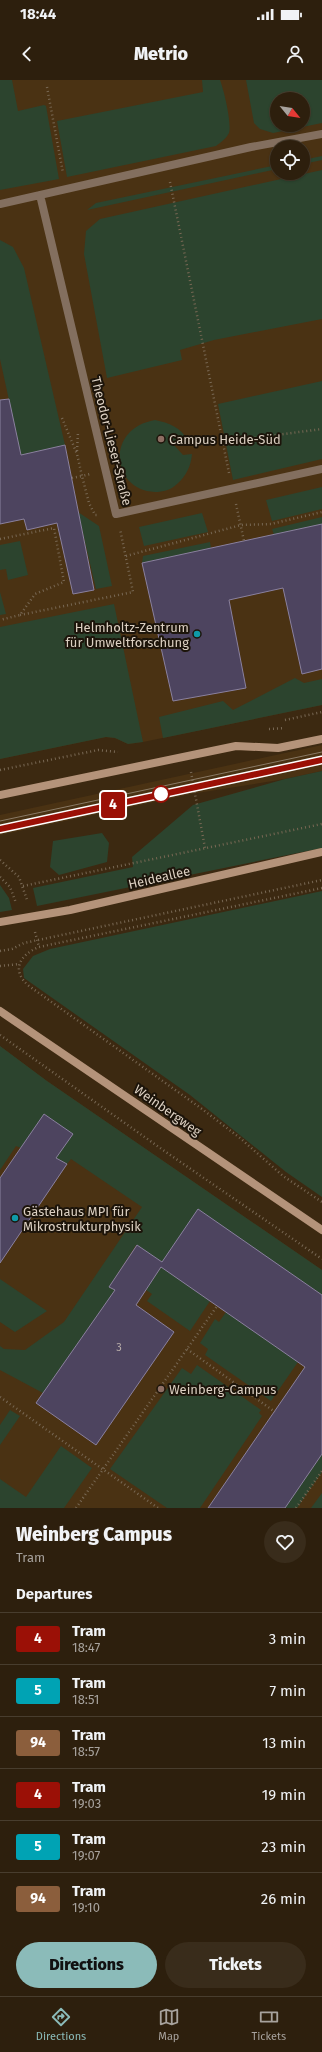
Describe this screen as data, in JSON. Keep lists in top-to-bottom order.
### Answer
{
  "streets": {
    "main road": ["Heideallee", "Weinbergweg"],
    "street": ["Theodor-Lieser-Straße"]
  },
  "places": [
    "Campus Heide-Süd",
    "Helmholtz-Zentrum für Umweltforschung",
    "Gästehaus MPI für Mikrostrukturphysik",
    "Weinberg-Campus"
  ],
  "lines": ["tram line 4"],
  "house_numbers": ["3"],
  "north": "bottom right",
  "page": {
    "status": "18:44",
    "header": "Metrio",
    "on_map": "4",
    "heading": [
      ["Weinberg Campus", "Tram"],
      "Departures"
    ],
    "list": [
      {
        "mark": "4",
        "name": "Tram",
        "note": "18:47",
        "value": "3 min"
      },
      {
        "mark": "5",
        "name": "Tram",
        "note": "18:51",
        "value": "7 min"
      },
      {
        "mark": "94",
        "name": "Tram",
        "note": "18:57",
        "value": "13 min"
      },
      {
        "mark": "4",
        "name": "Tram",
        "note": "19:03",
        "value": "19 min"
      },
      {
        "mark": "5",
        "name": "Tram",
        "note": "19:07",
        "value": "23 min"
      },
      {
        "mark": "94",
        "name": "Tram",
        "note": "19:10",
        "value": "26 min"
      }
    ],
    "buttons": ["Directions", "Tickets"],
    "tabs": ["Directions", "Map", "Tickets"]
  }
}
